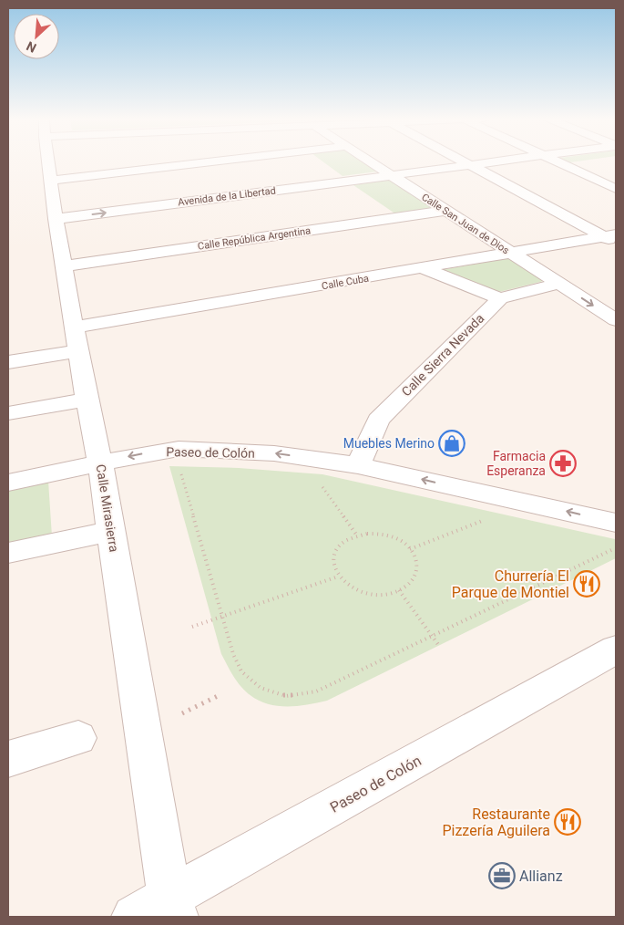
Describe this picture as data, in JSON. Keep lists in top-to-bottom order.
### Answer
{
  "streets": {
    "street": [
      "Avenida de la Libertad",
      "Calle San Juan de Dios",
      "Calle República Argentina",
      "Calle Cuba",
      "Calle Sierra Nevada",
      "Paseo de Colón",
      "Calle Mirasierra"
    ]
  },
  "crossings": [
    ["Avenida de la Libertad", "Calle San Juan de Dios"],
    ["Avenida de la Libertad", "Calle Mirasierra"],
    ["Calle San Juan de Dios", "Calle República Argentina"],
    ["Calle San Juan de Dios", "Calle Cuba"],
    ["Calle República Argentina", "Calle Mirasierra"],
    ["Calle Cuba", "Calle Mirasierra"],
    ["Calle Sierra Nevada", "Paseo de Colón"],
    ["Paseo de Colón", "Calle Mirasierra"]
  ],
  "one_way": ["Paseo de Colón"],
  "places": {
    "shop": ["Muebles Merino"],
    "pharmacy": ["Farmacia Esperanza"],
    "restaurant": ["Churrería El Parque de Montiel", "Restaurante Pizzería Aguilera"],
    "office": ["Allianz"]
  },
  "north": "bottom left"
}
